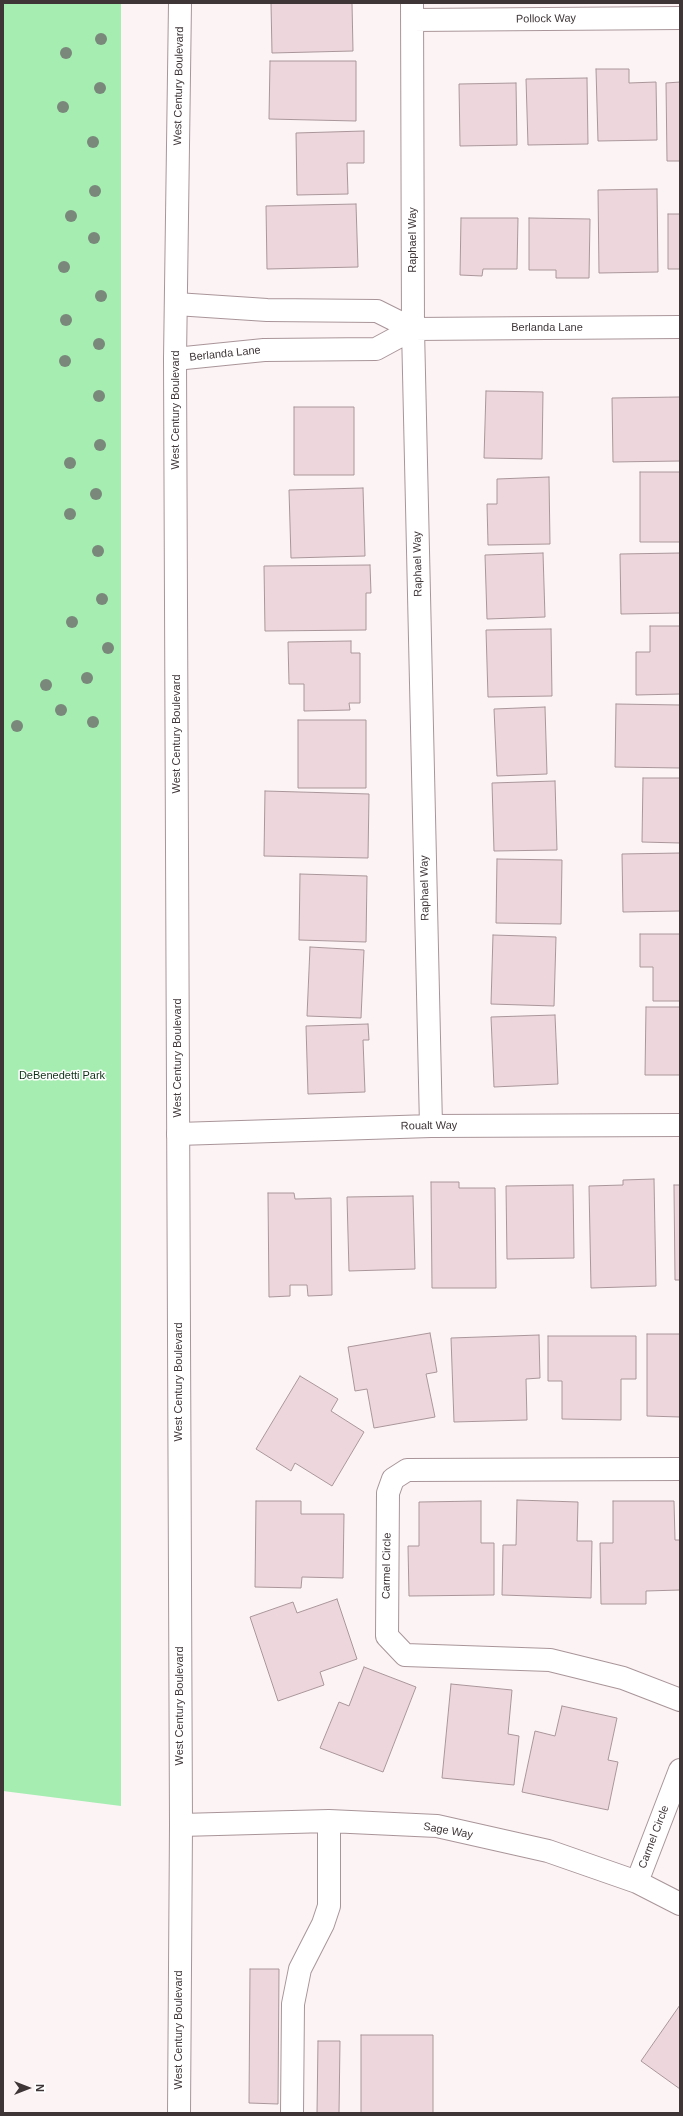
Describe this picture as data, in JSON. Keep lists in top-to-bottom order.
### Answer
{
  "streets": {
    "street": [
      "Pollock Way",
      "West Century Boulevard",
      "Raphael Way",
      "Berlanda Lane",
      "Roualt Way",
      "Carmel Circle",
      "Sage Way"
    ]
  },
  "crossings": [
    ["Pollock Way", "Raphael Way"],
    ["West Century Boulevard", "Berlanda Lane"],
    ["West Century Boulevard", "Roualt Way"],
    ["West Century Boulevard", "Sage Way"],
    ["Raphael Way", "Berlanda Lane"],
    ["Raphael Way", "Roualt Way"],
    ["Carmel Circle", "Sage Way"]
  ],
  "parks": ["DeBenedetti Park"],
  "north": "right"
}
